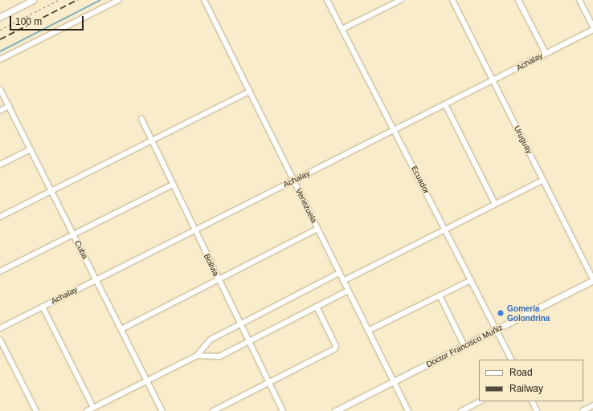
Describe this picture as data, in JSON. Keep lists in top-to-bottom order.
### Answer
{
  "streets": {
    "main road": ["Doctor Francisco Muñiz"],
    "street": [
      "Achalay",
      "Uruguay",
      "Ecuador",
      "Venezuela",
      "Cuba",
      "Bolivia"
    ]
  },
  "crossings": [
    ["Achalay", "Uruguay"],
    ["Achalay", "Ecuador"],
    ["Achalay", "Venezuela"],
    ["Achalay", "Cuba"],
    ["Achalay", "Bolivia"],
    ["Uruguay", "Doctor Francisco Muñiz"],
    ["Ecuador", "Doctor Francisco Muñiz"],
    ["Venezuela", "Doctor Francisco Muñiz"]
  ],
  "places": ["Gomería Golondrina"],
  "legend": ["Road", "Railway"],
  "scale_bar": "100 m"
}
